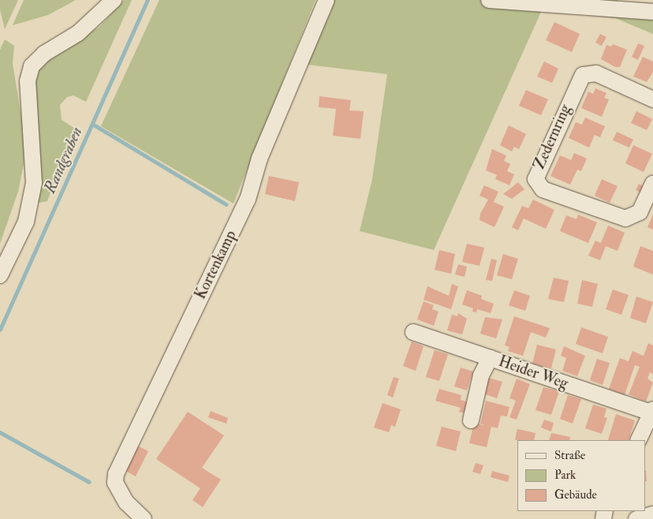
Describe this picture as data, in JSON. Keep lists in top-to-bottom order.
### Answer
{
  "streets": {
    "street": ["Zedernring", "Kortenkamp", "Heider Weg"]
  },
  "water": ["Randgraben"],
  "legend": ["Straße", "Park", "Gebäude"]
}
